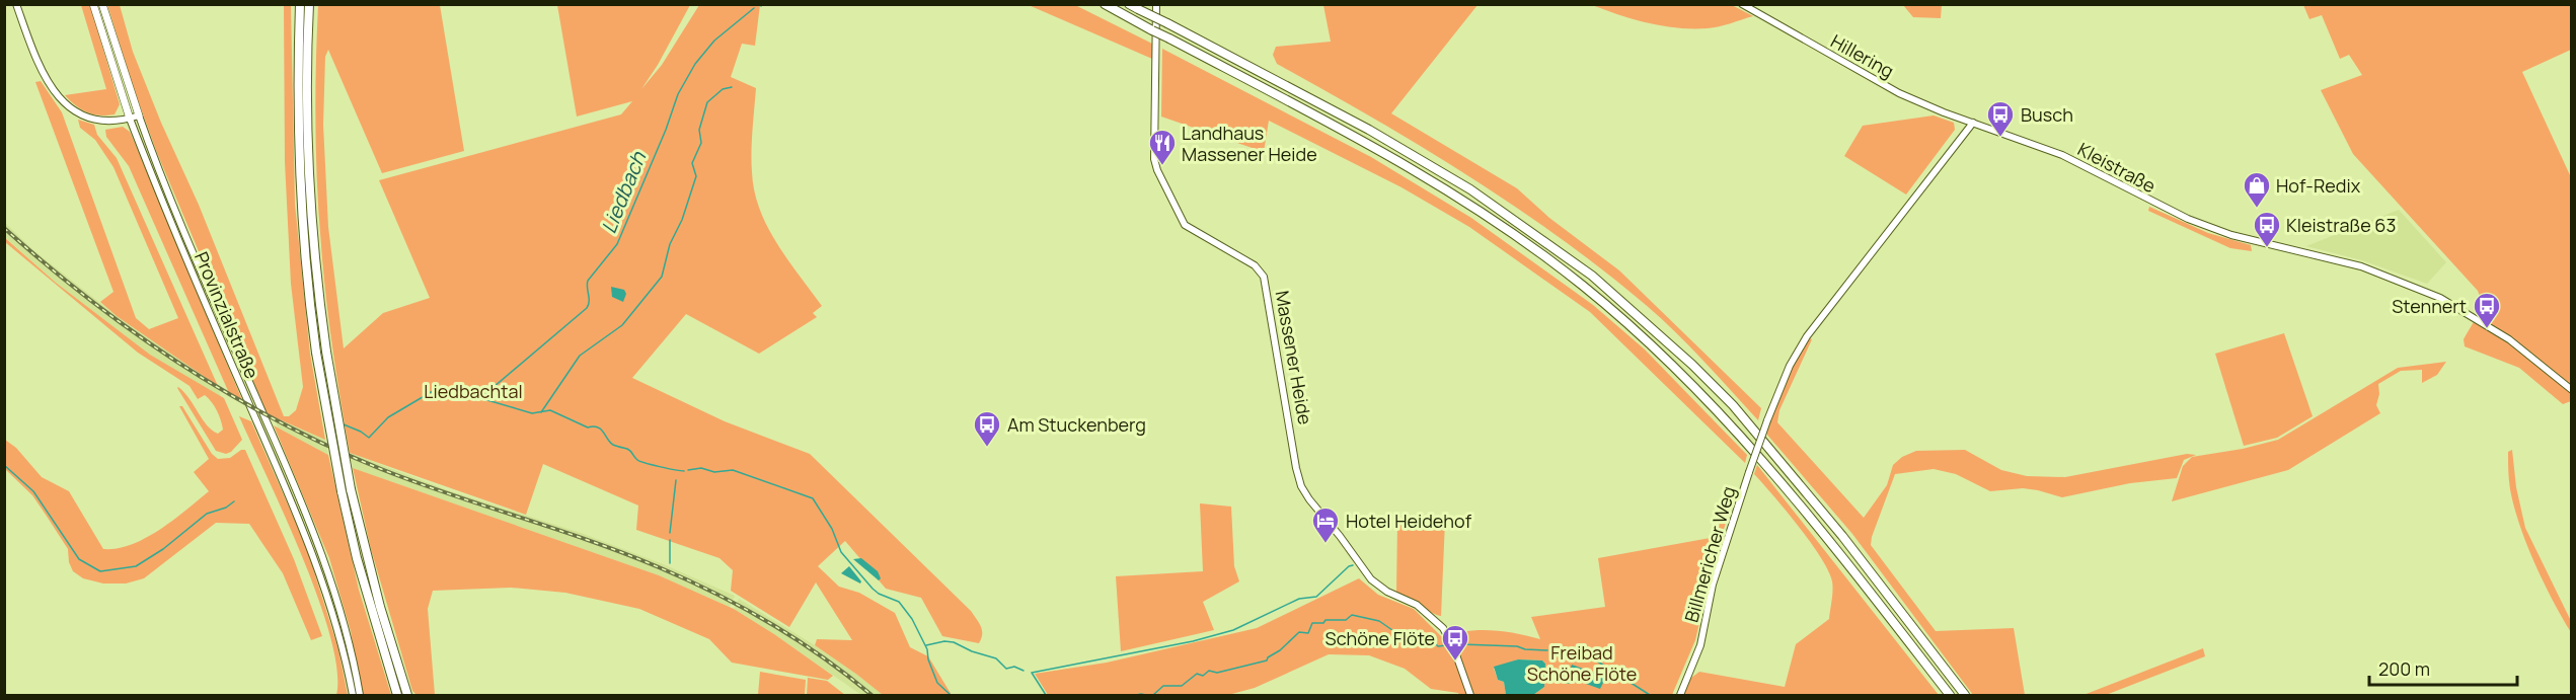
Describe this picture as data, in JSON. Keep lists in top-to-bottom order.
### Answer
{
  "streets": {
    "main road": [
      "Hillering",
      "Kleistraße",
      "Provinzialstraße",
      "Massener Heide",
      "Billmericher Weg"
    ]
  },
  "crossings": [
    ["Hillering", "Kleistraße"],
    ["Hillering", "Billmericher Weg"],
    ["Kleistraße", "Billmericher Weg"]
  ],
  "water": ["Liedbach"],
  "parks": ["Liedbachtal", "Freibad Schöne Flöte"],
  "places": {
    "bus stop": [
      "Busch",
      "Kleistraße 63",
      "Stennert",
      "Am Stuckenberg",
      "Schöne Flöte"
    ],
    "restaurant": ["Landhaus Massener Heide"],
    "shop": ["Hof-Redix"],
    "hotel": ["Hotel Heidehof"]
  },
  "scale_bar": "200 m"
}
